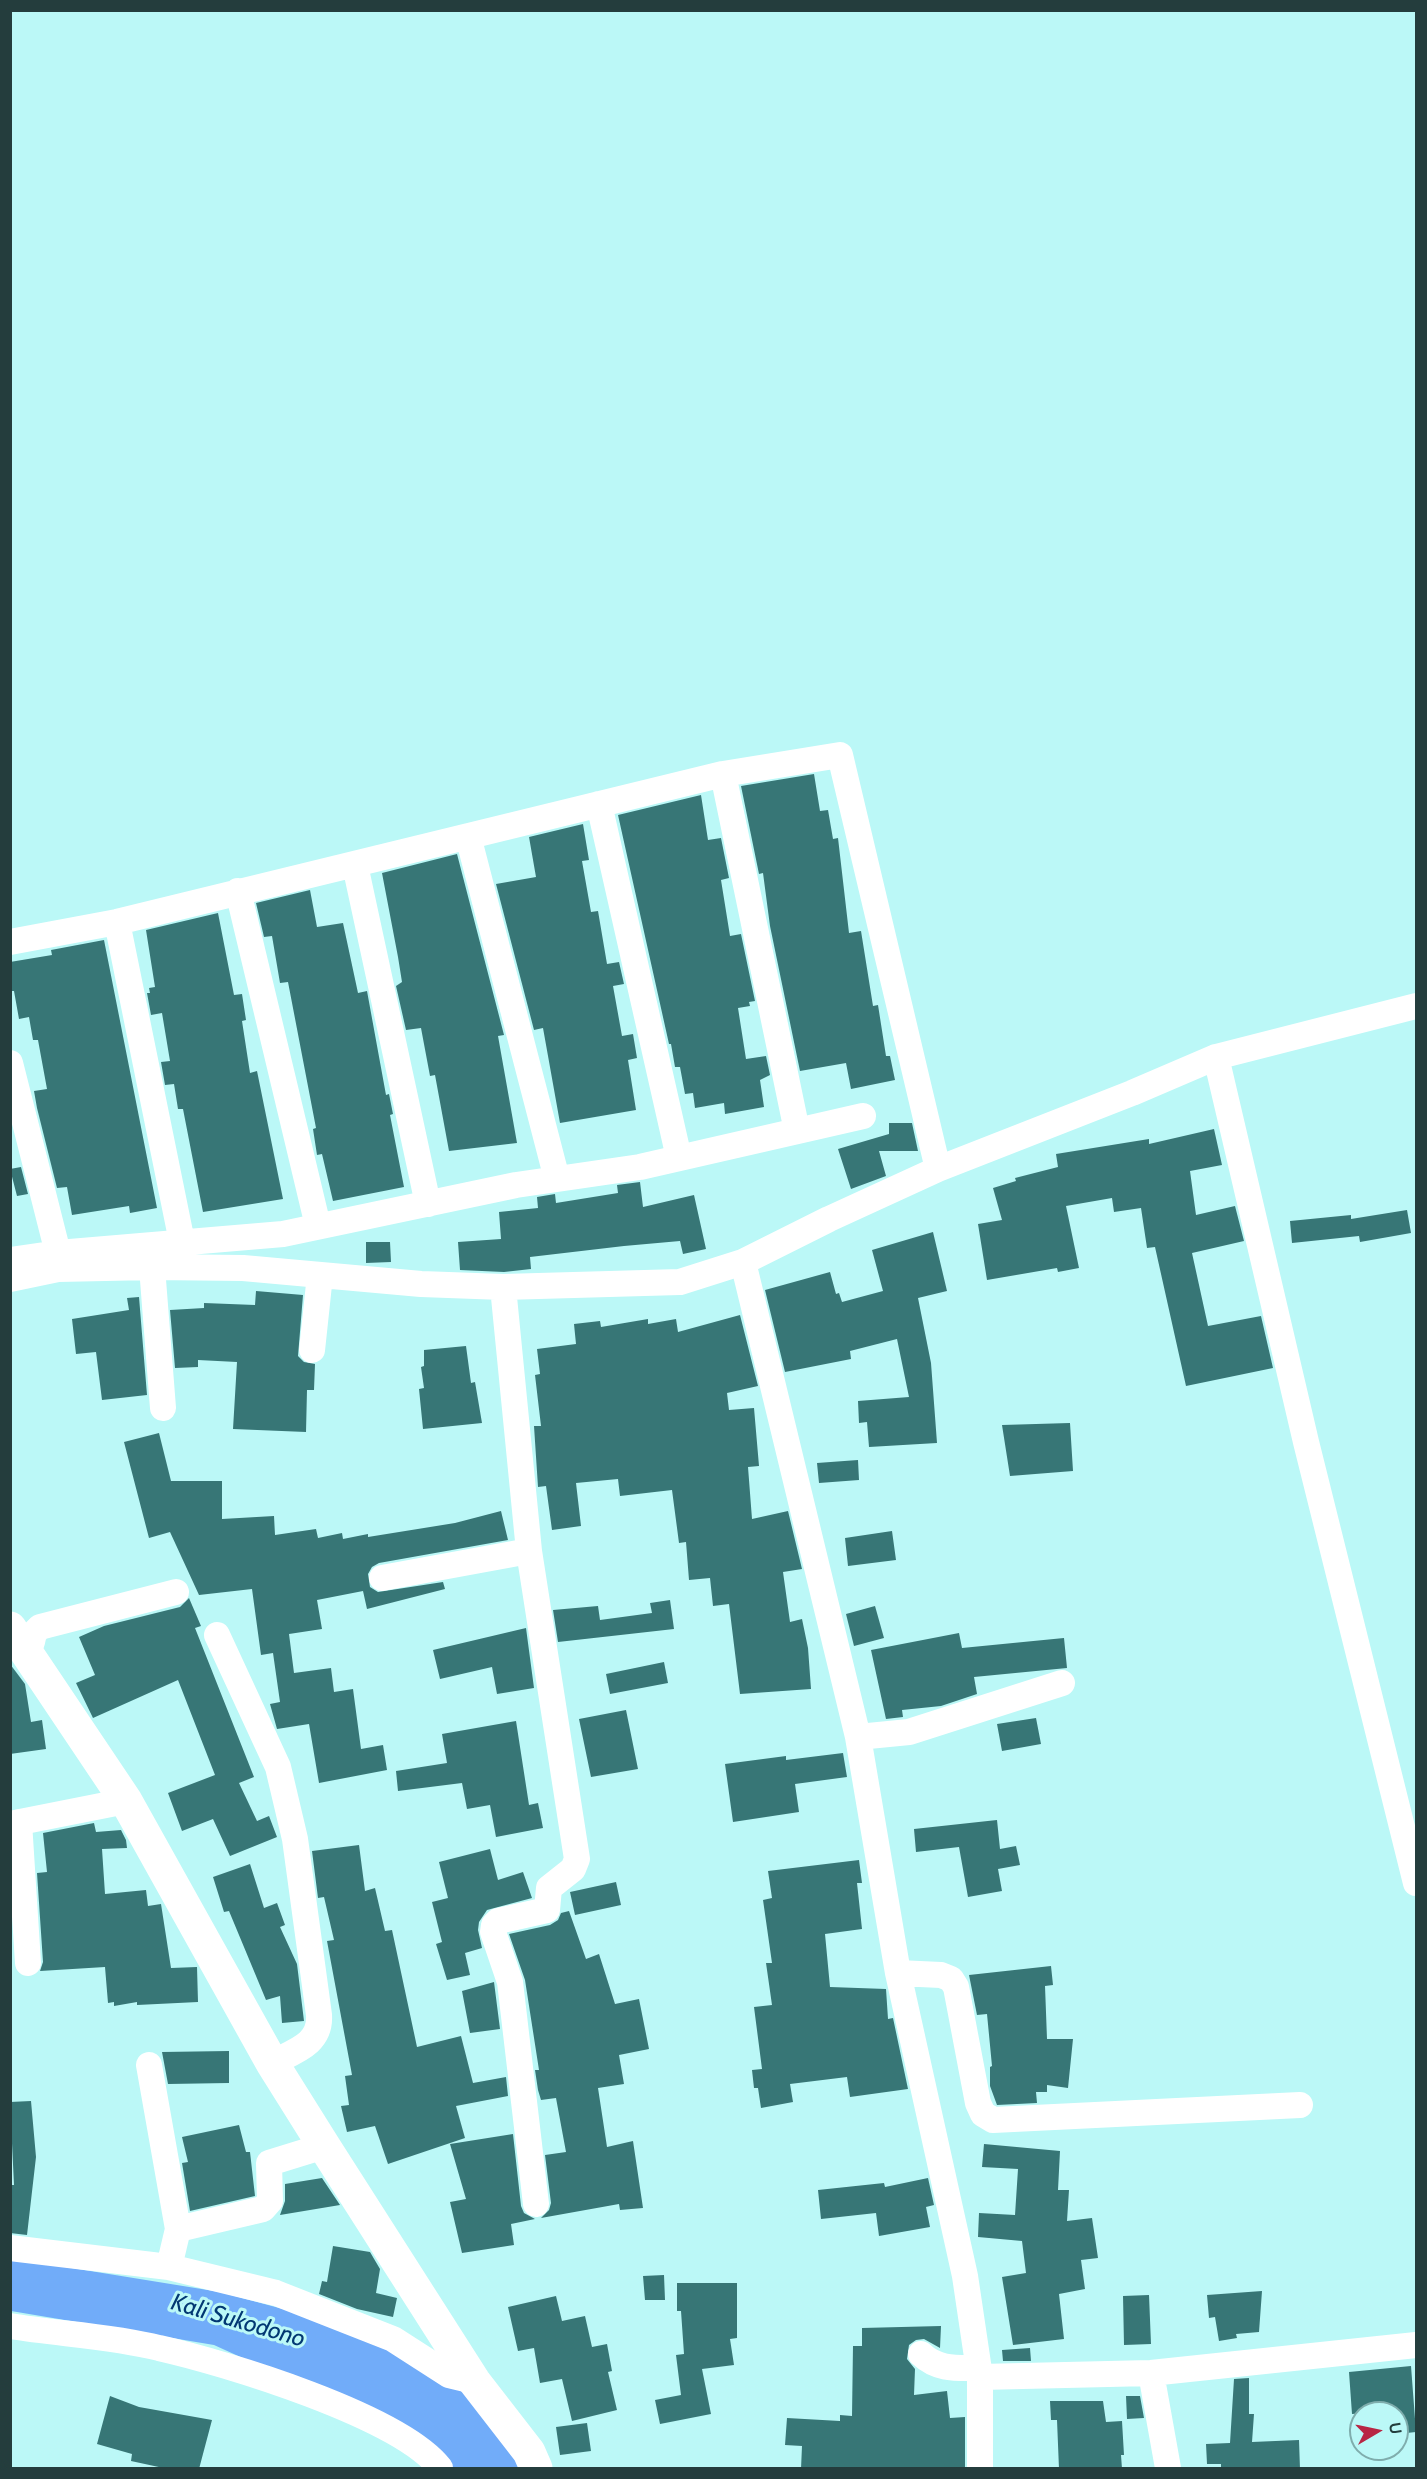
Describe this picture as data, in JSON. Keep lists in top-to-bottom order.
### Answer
{
  "water": ["Kali Sukodono"],
  "north": "right"
}
